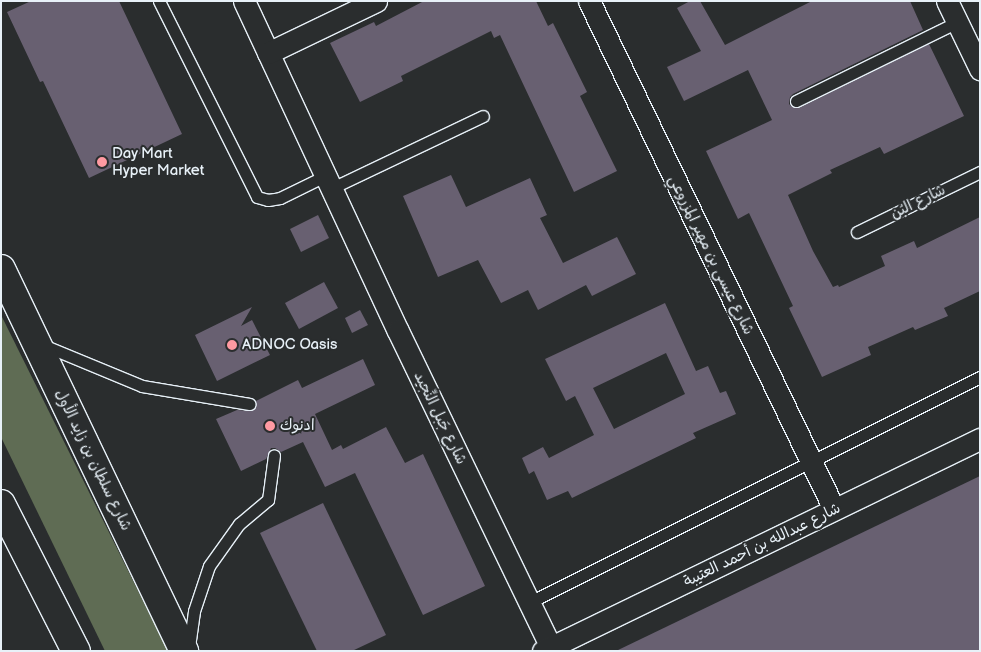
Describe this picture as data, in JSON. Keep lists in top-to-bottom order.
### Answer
{
  "streets": {
    "main road": ["شارع سلطان بن زايد الأول"],
    "street": ["شارع عيسى بن مهير المزروعي", "شارع جَبل النِّجيد", "شارع عبدالله بن أحمد العتيبة"],
    "lane": ["شارع البُن"]
  },
  "crossings": [
    ["شارع عيسى بن مهير المزروعي", "شارع عبدالله بن أحمد العتيبة"],
    ["شارع جَبل النِّجيد", "شارع عبدالله بن أحمد العتيبة"]
  ],
  "places": ["Day Mart Hyper Market", "ADNOC Oasis", "ادنوك"]
}
